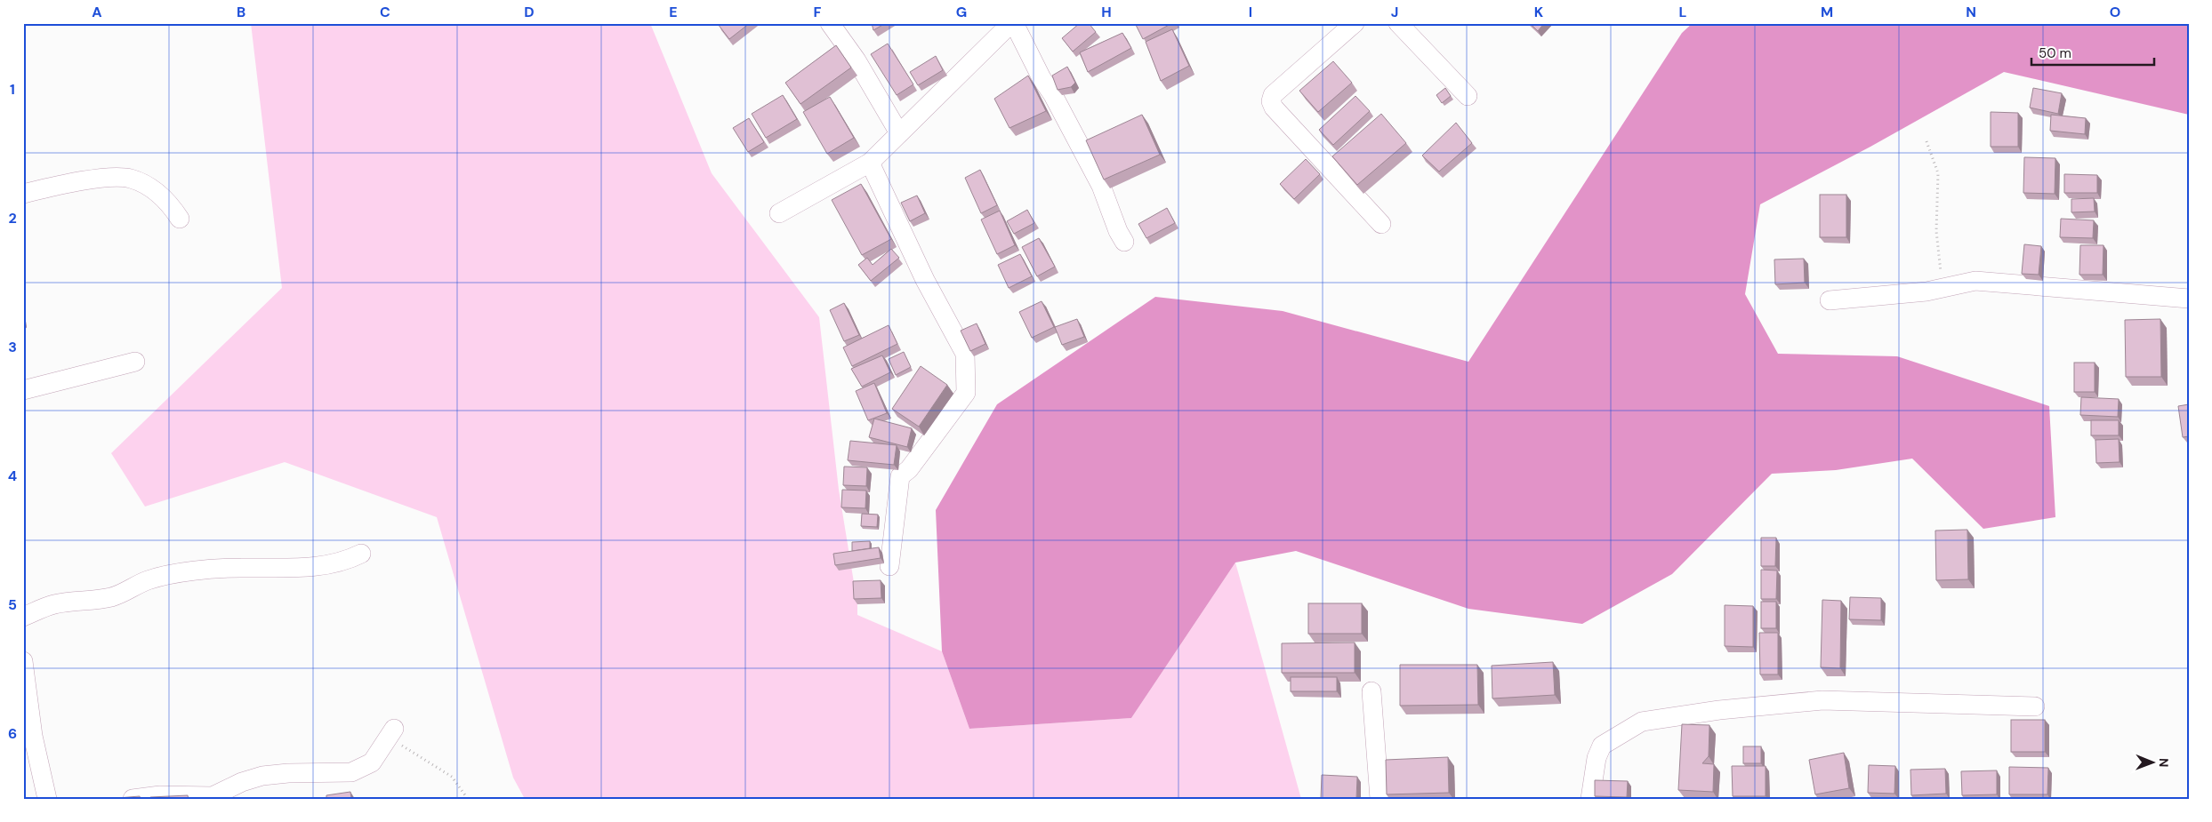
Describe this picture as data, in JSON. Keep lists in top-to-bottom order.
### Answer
{
  "scale_bar": "50 m",
  "north": "right",
  "grid": {
    "columns": [
      "A",
      "B",
      "C",
      "D",
      "E",
      "F",
      "G",
      "H",
      "I",
      "J",
      "K",
      "L",
      "M",
      "N",
      "O"
    ],
    "rows": [
      "1",
      "2",
      "3",
      "4",
      "5",
      "6"
    ]
  }
}
